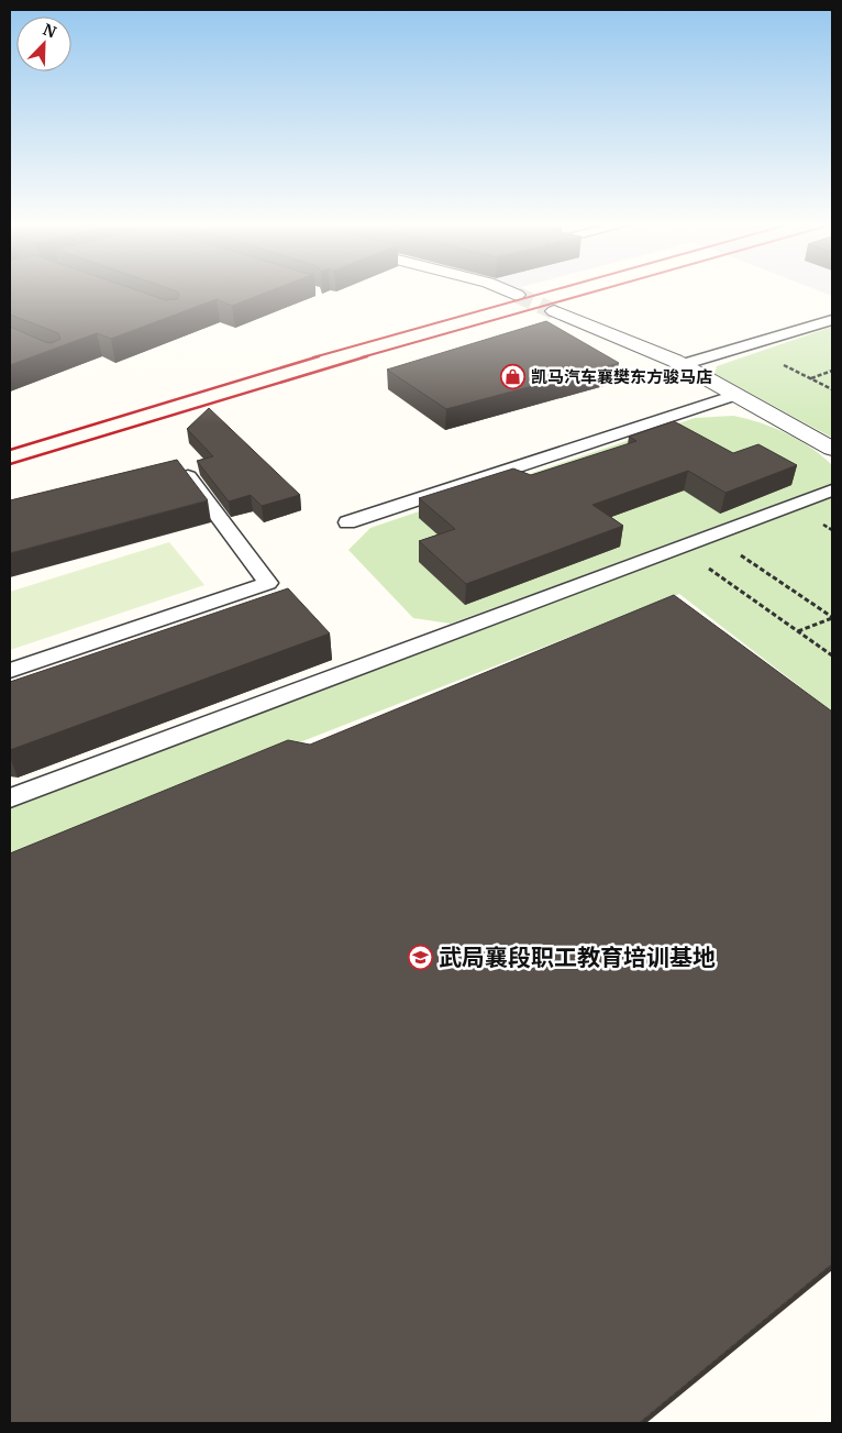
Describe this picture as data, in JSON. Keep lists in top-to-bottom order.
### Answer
{
  "places": {
    "shop": ["凯马汽车襄樊东方骏马店"],
    "school or university": ["武局襄段职工教育培训基地"]
  },
  "north": "top right"
}
